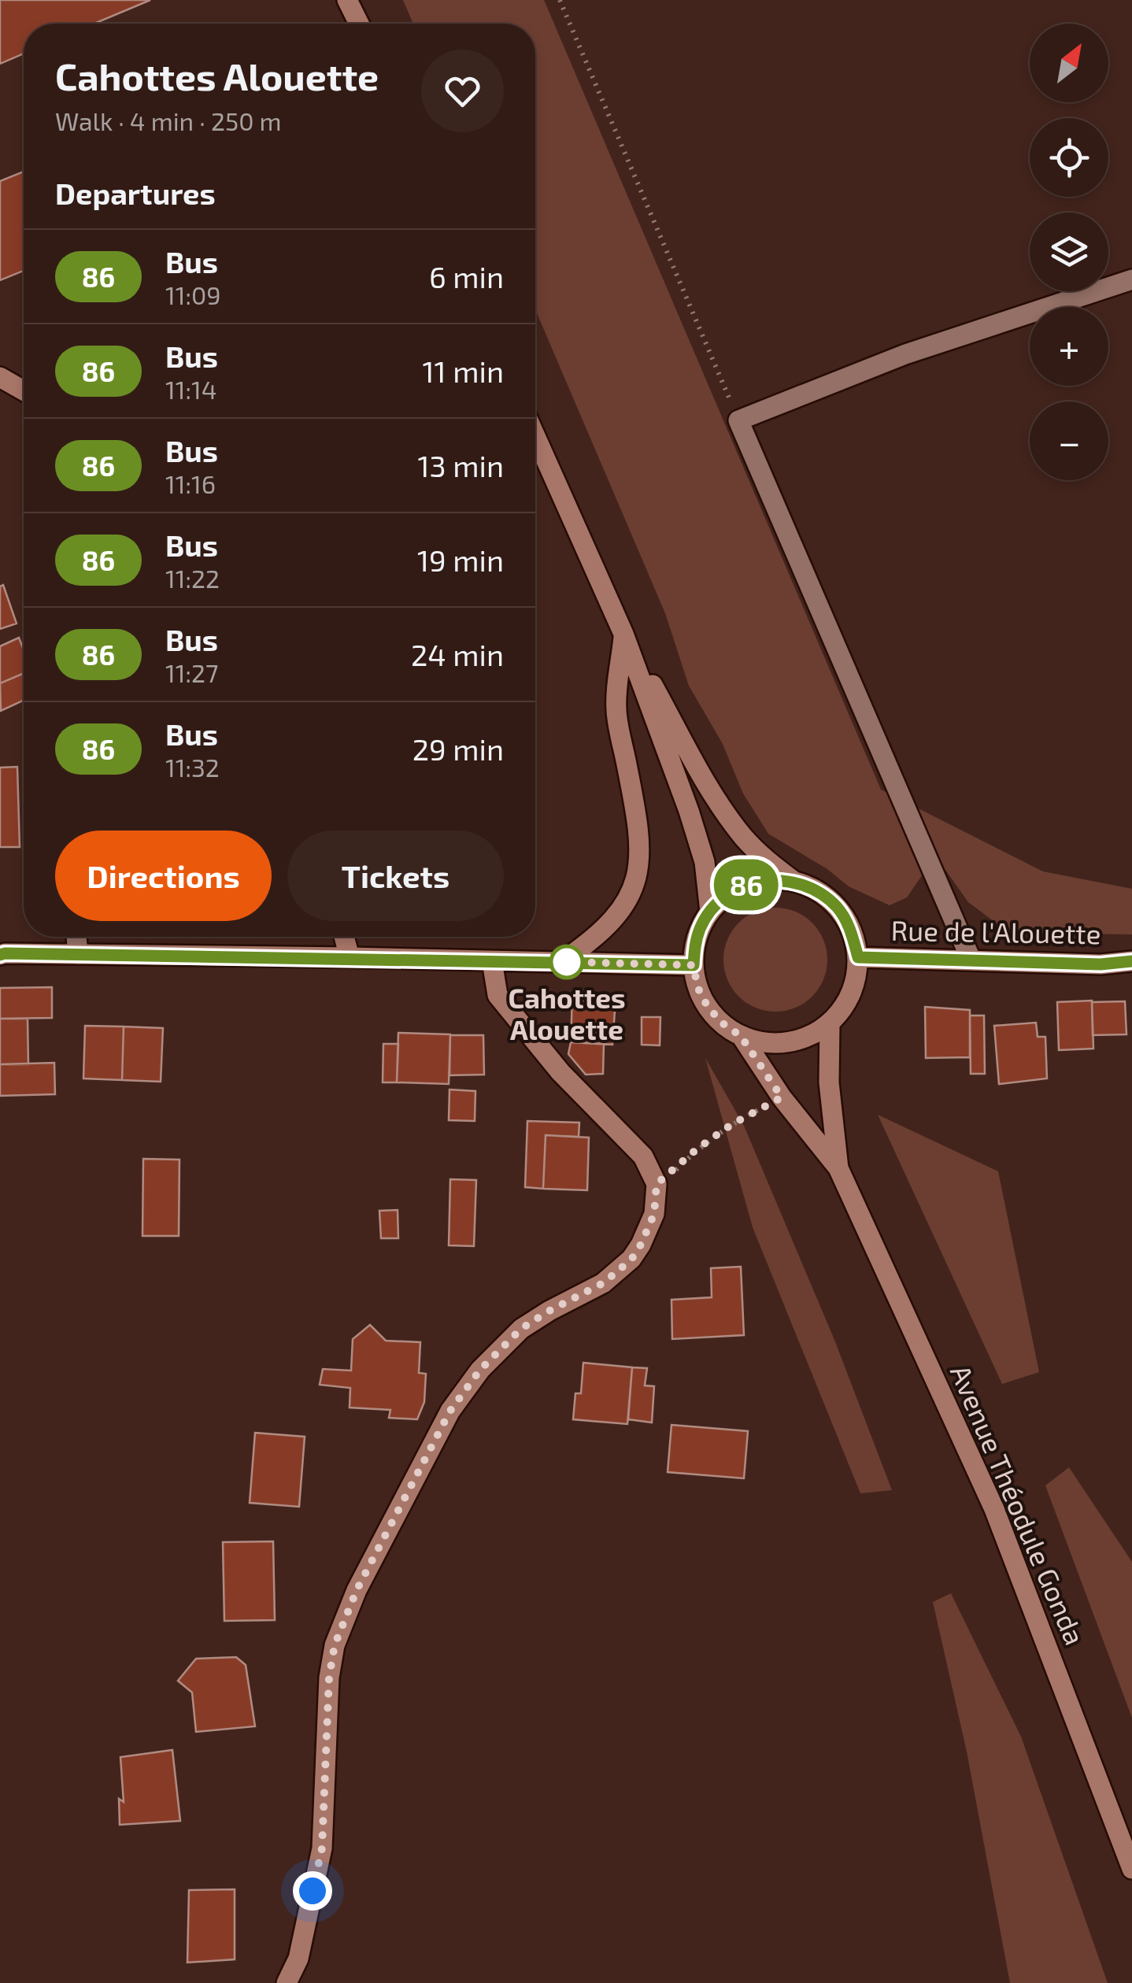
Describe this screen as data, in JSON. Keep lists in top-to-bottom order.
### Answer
{
  "streets": {
    "main road": ["Rue de l'Alouette", "Avenue Théodule Gonda"]
  },
  "crossings": [
    ["Rue de l'Alouette", "Avenue Théodule Gonda"]
  ],
  "places": ["Cahottes Alouette"],
  "lines": ["bus line 86"],
  "north": "top right",
  "page": {
    "on_map": "86",
    "map_buttons": ["+", "−"],
    "heading": [
      ["Cahottes Alouette", "Walk · 4 min · 250 m"],
      "Departures"
    ],
    "list": [
      {
        "mark": "86",
        "name": "Bus",
        "note": "11:09",
        "value": "6 min"
      },
      {
        "mark": "86",
        "name": "Bus",
        "note": "11:14",
        "value": "11 min"
      },
      {
        "mark": "86",
        "name": "Bus",
        "note": "11:16",
        "value": "13 min"
      },
      {
        "mark": "86",
        "name": "Bus",
        "note": "11:22",
        "value": "19 min"
      },
      {
        "mark": "86",
        "name": "Bus",
        "note": "11:27",
        "value": "24 min"
      },
      {
        "mark": "86",
        "name": "Bus",
        "note": "11:32",
        "value": "29 min"
      }
    ],
    "buttons": ["Directions", "Tickets"]
  }
}
